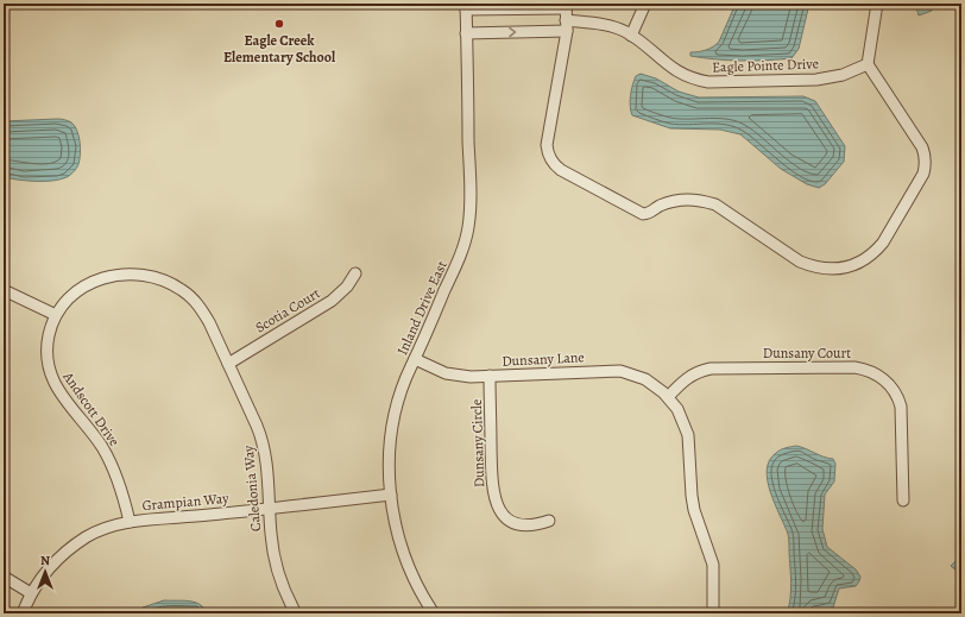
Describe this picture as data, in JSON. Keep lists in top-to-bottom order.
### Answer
{
  "streets": {
    "street": [
      "Eagle Pointe Drive",
      "Inland Drive East",
      "Scotia Court",
      "Dunsany Court",
      "Dunsany Lane",
      "Andscott Drive",
      "Dunsany Circle",
      "Caledonia Way",
      "Grampian Way"
    ]
  },
  "crossings": [
    ["Eagle Pointe Drive", "Inland Drive East"],
    ["Inland Drive East", "Dunsany Lane"],
    ["Inland Drive East", "Grampian Way"],
    ["Scotia Court", "Andscott Drive"],
    ["Scotia Court", "Caledonia Way"],
    ["Dunsany Court", "Dunsany Lane"],
    ["Dunsany Lane", "Dunsany Circle"],
    ["Andscott Drive", "Caledonia Way"],
    ["Andscott Drive", "Grampian Way"],
    ["Caledonia Way", "Grampian Way"]
  ],
  "places": ["Eagle Creek Elementary School"],
  "north": "top"
}
